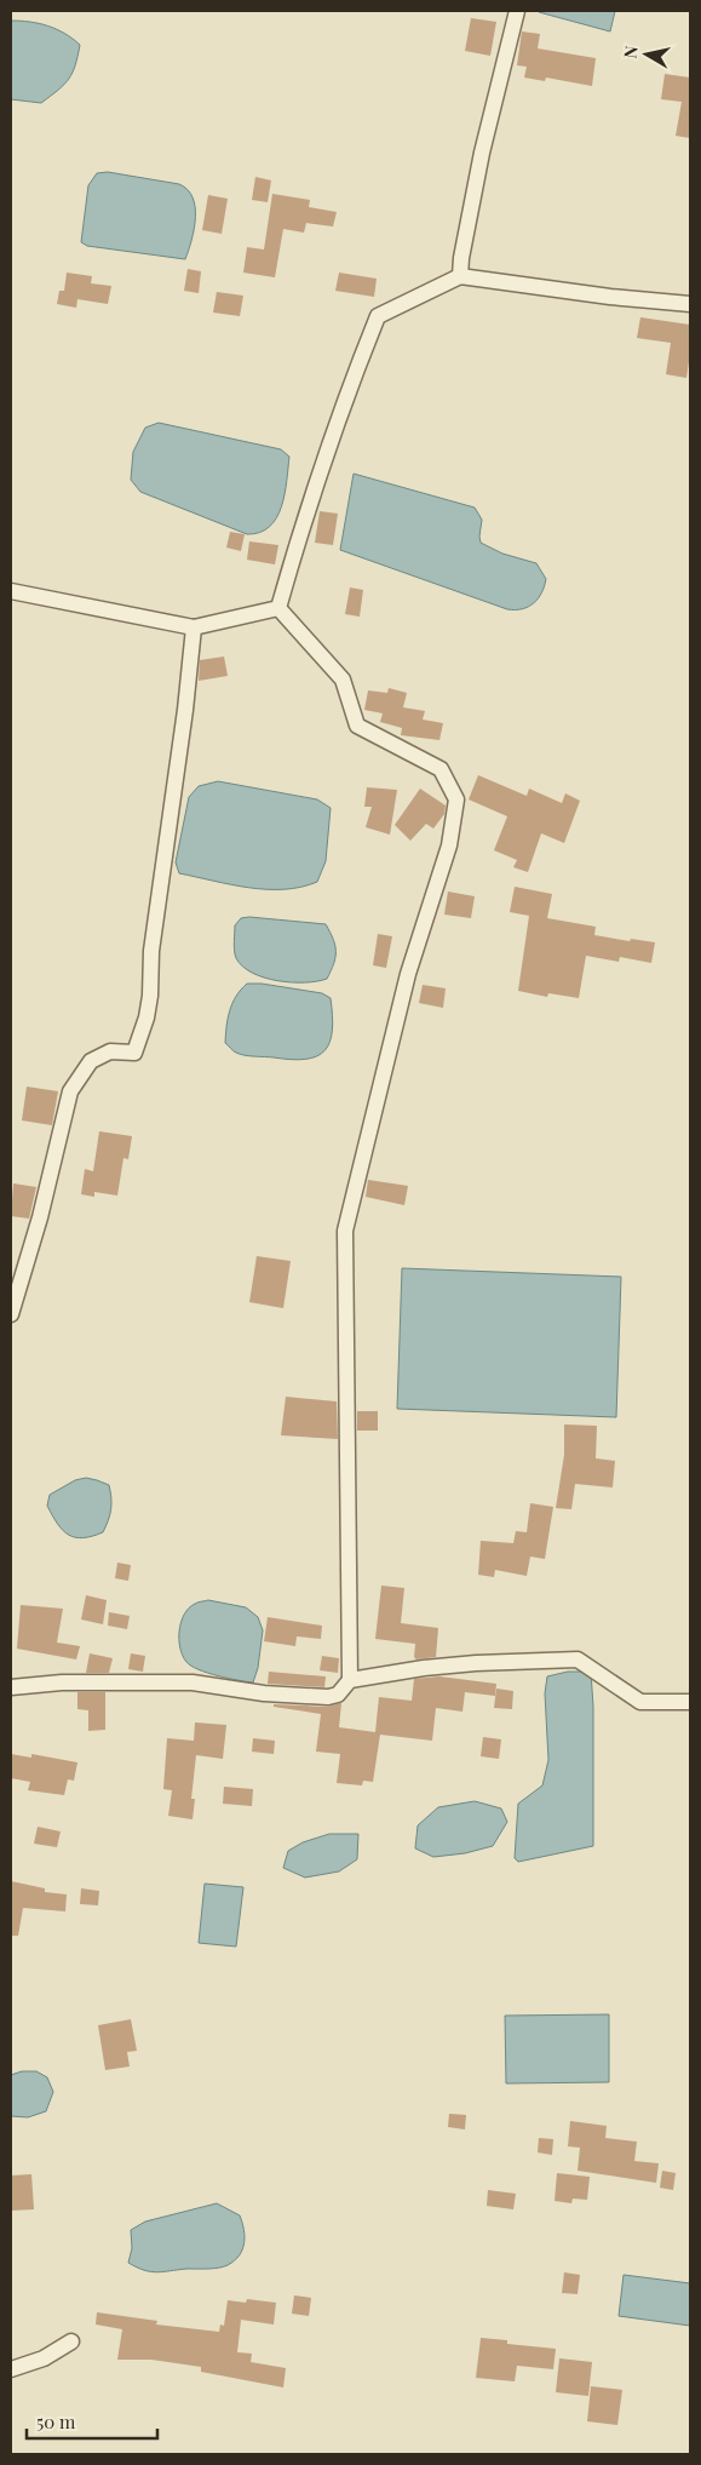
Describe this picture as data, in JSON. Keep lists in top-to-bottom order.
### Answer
{
  "scale_bar": "50 m",
  "north": "left"
}
